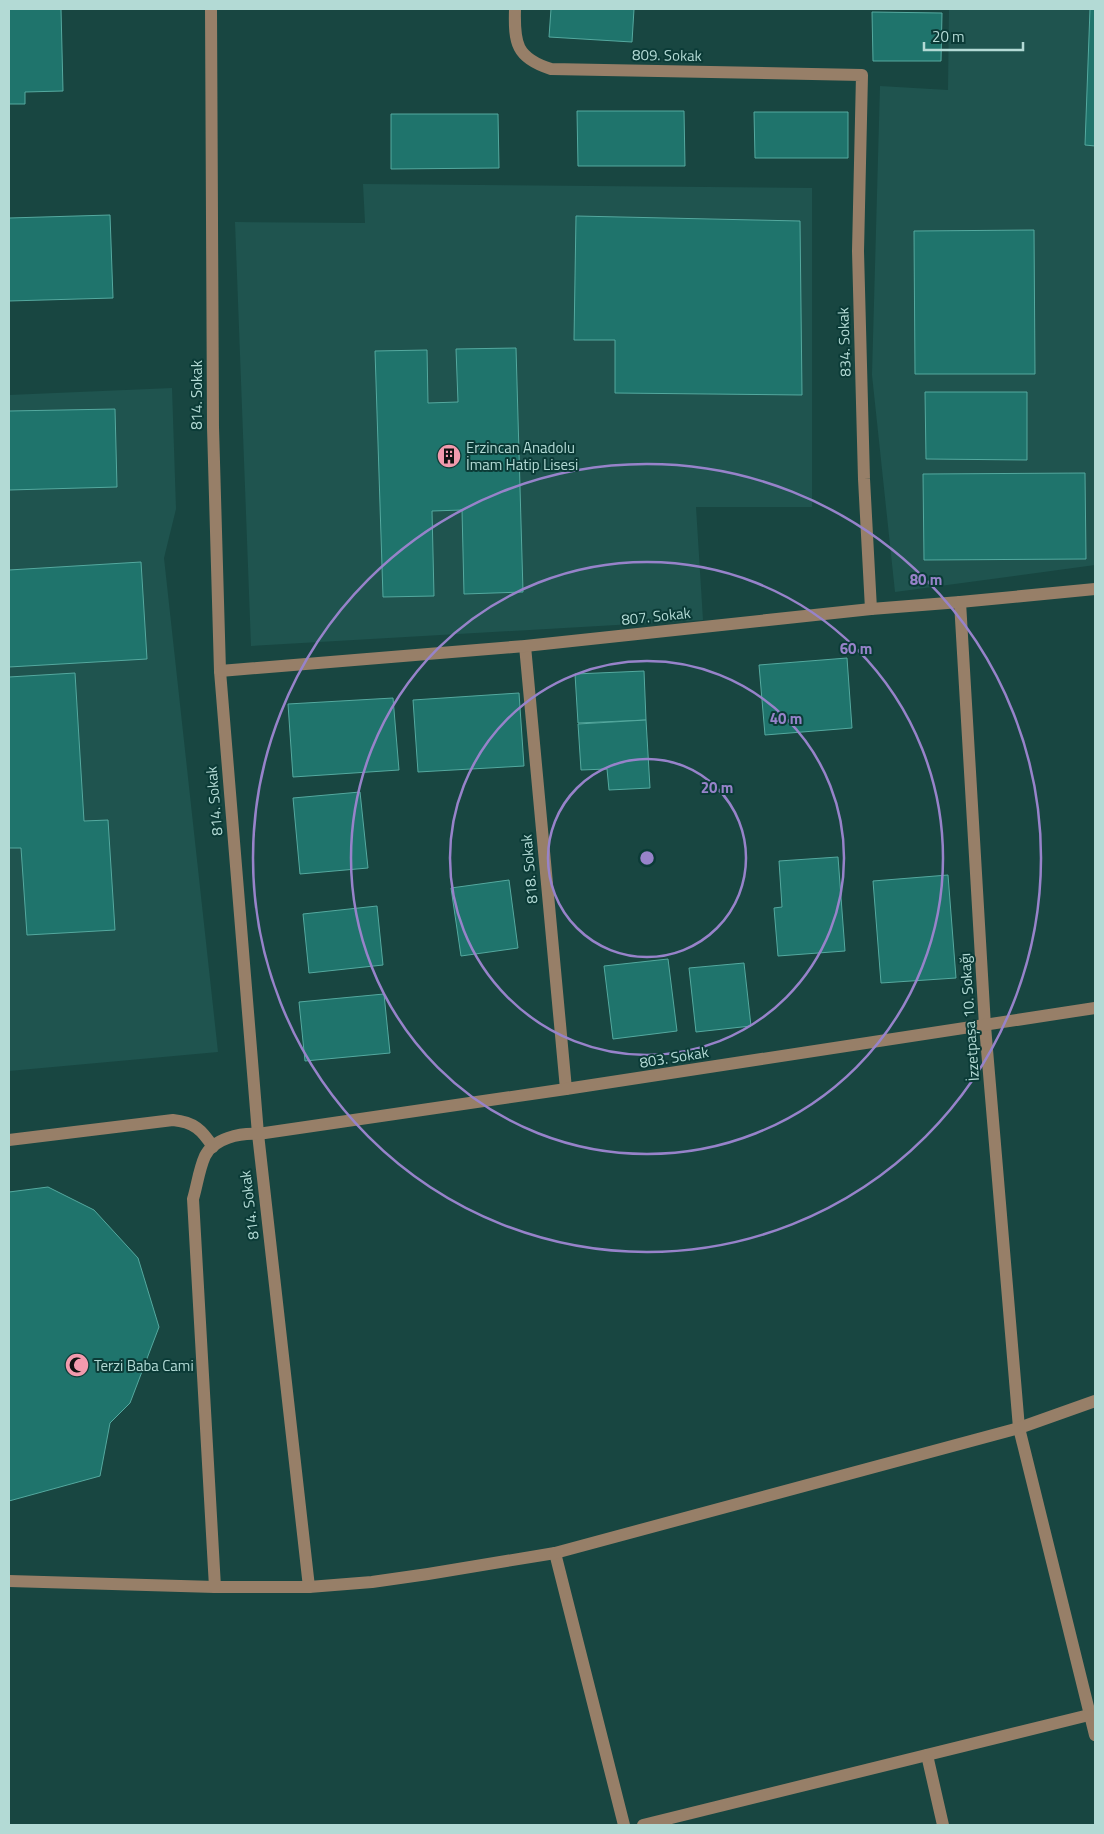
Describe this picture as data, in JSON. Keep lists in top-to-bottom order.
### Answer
{
  "streets": {
    "street": [
      "809. Sokak",
      "834. Sokak",
      "814. Sokak",
      "807. Sokak",
      "818. Sokak",
      "İzzetpaşa 10. Sokağı",
      "803. Sokak"
    ]
  },
  "crossings": [
    ["809. Sokak", "834. Sokak"],
    ["834. Sokak", "807. Sokak"],
    ["814. Sokak", "807. Sokak"],
    ["814. Sokak", "803. Sokak"],
    ["807. Sokak", "818. Sokak"],
    ["807. Sokak", "İzzetpaşa 10. Sokağı"],
    ["818. Sokak", "803. Sokak"],
    ["İzzetpaşa 10. Sokağı", "803. Sokak"]
  ],
  "places": {
    "building": ["Erzincan Anadolu İmam Hatip Lisesi"],
    "mosque": ["Terzi Baba Cami"]
  },
  "scale_bar": "20 m",
  "rings": [
    "80 m",
    "60 m",
    "40 m",
    "20 m"
  ]
}
